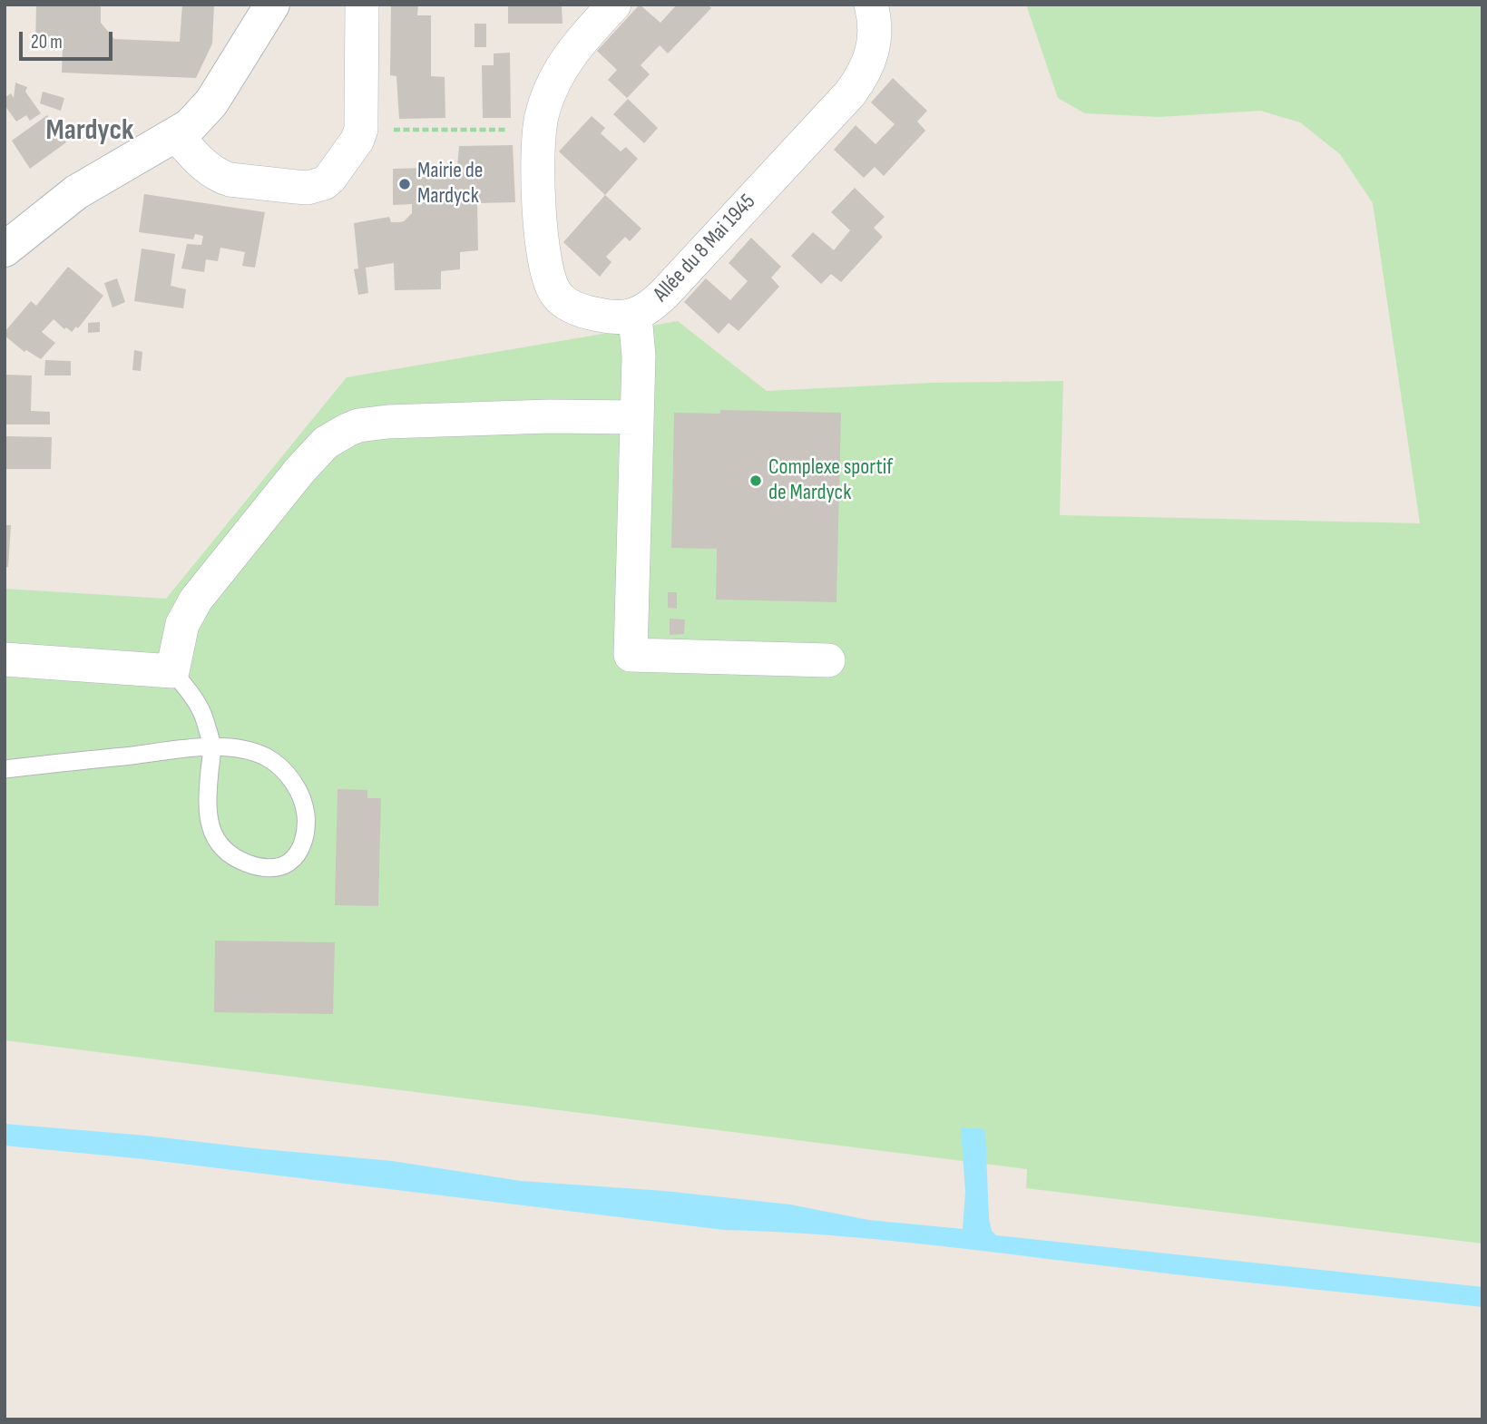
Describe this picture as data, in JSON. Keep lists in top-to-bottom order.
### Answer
{
  "streets": {
    "street": ["Allée du 8 Mai 1945"]
  },
  "districts": ["Mardyck"],
  "places": ["Mairie de Mardyck", "Complexe sportif de Mardyck"],
  "scale_bar": "20 m"
}
